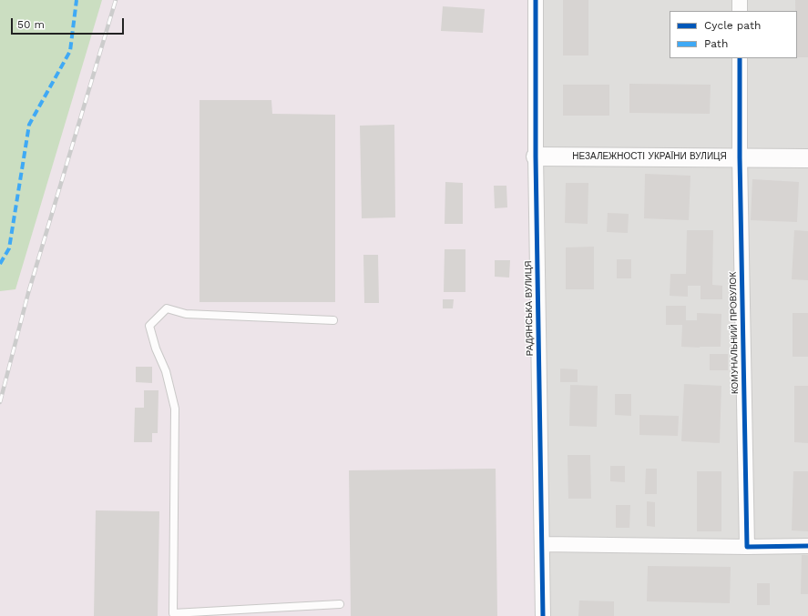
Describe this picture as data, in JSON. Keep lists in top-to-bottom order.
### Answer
{
  "streets": {
    "street": ["НЕЗАЛЕЖНОСТІ УКРАЇНИ ВУЛИЦЯ", "РАДЯНСЬКА ВУЛИЦЯ", "КОМУНАЛЬНИЙ ПРОВУЛОК"]
  },
  "crossings": [
    ["НЕЗАЛЕЖНОСТІ УКРАЇНИ ВУЛИЦЯ", "РАДЯНСЬКА ВУЛИЦЯ"],
    ["НЕЗАЛЕЖНОСТІ УКРАЇНИ ВУЛИЦЯ", "КОМУНАЛЬНИЙ ПРОВУЛОК"]
  ],
  "legend": ["Cycle path", "Path"],
  "scale_bar": "50 m"
}
